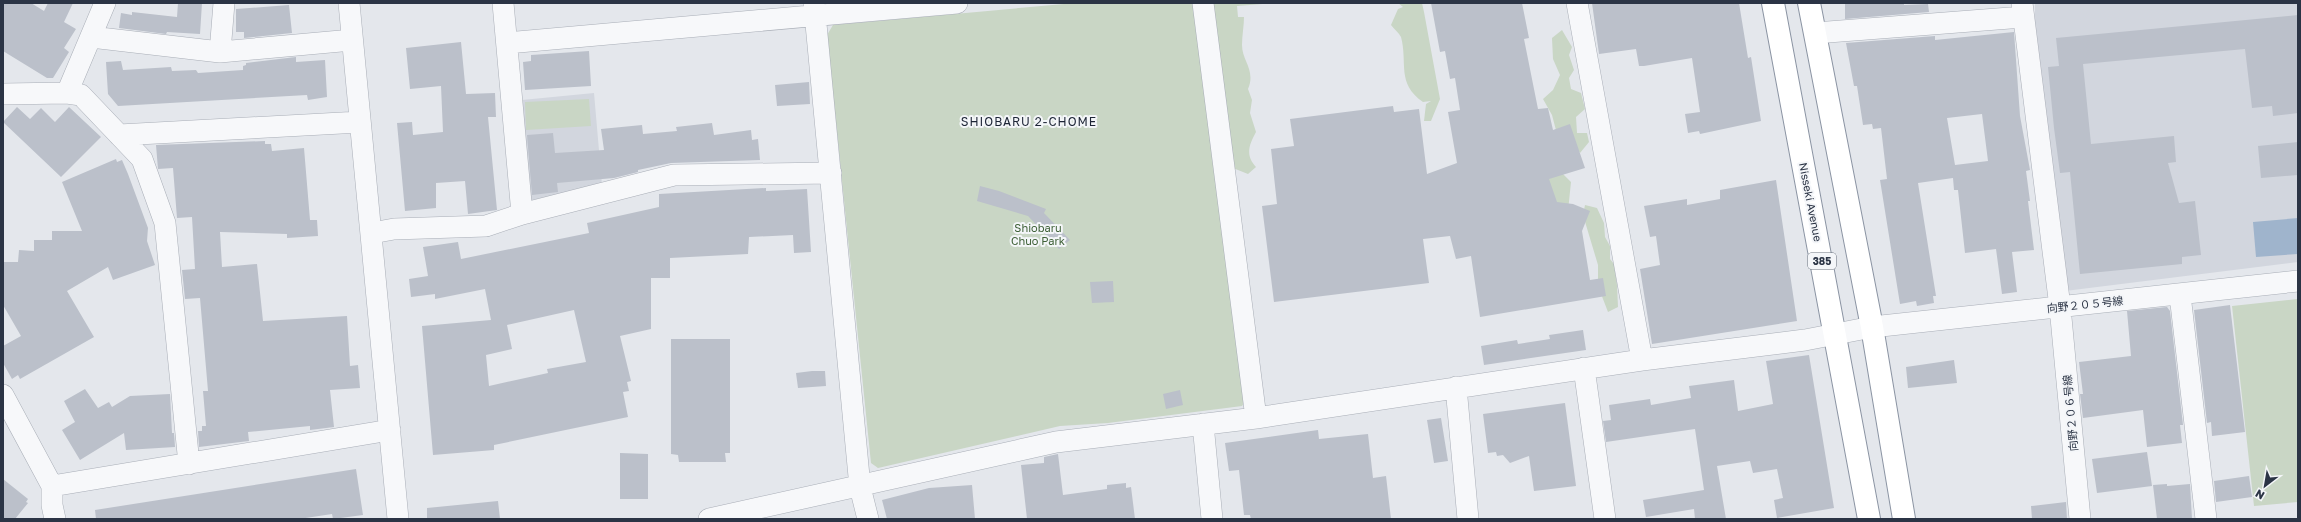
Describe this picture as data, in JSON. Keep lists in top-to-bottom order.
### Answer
{
  "streets": {
    "highway": ["Nisseki Avenue", "385"],
    "street": ["向野２０５号線", "向野２０６号線"]
  },
  "crossings": [
    ["Nisseki Avenue", "向野２０５号線"],
    ["向野２０５号線", "向野２０６号線"]
  ],
  "districts": ["SHIOBARU 2-CHOME"],
  "parks": ["Shiobaru Chuo Park"],
  "north": "bottom left"
}
